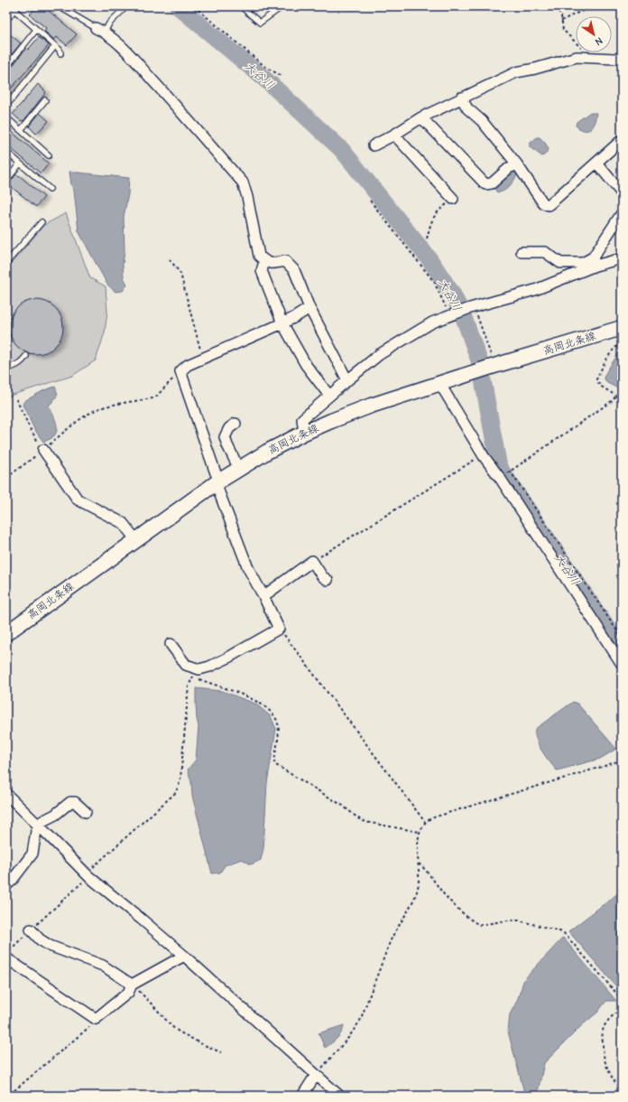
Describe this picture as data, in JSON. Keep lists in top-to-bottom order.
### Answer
{
  "streets": {
    "main road": ["高岡北条線"]
  },
  "water": ["大谷川"],
  "north": "bottom right"
}
